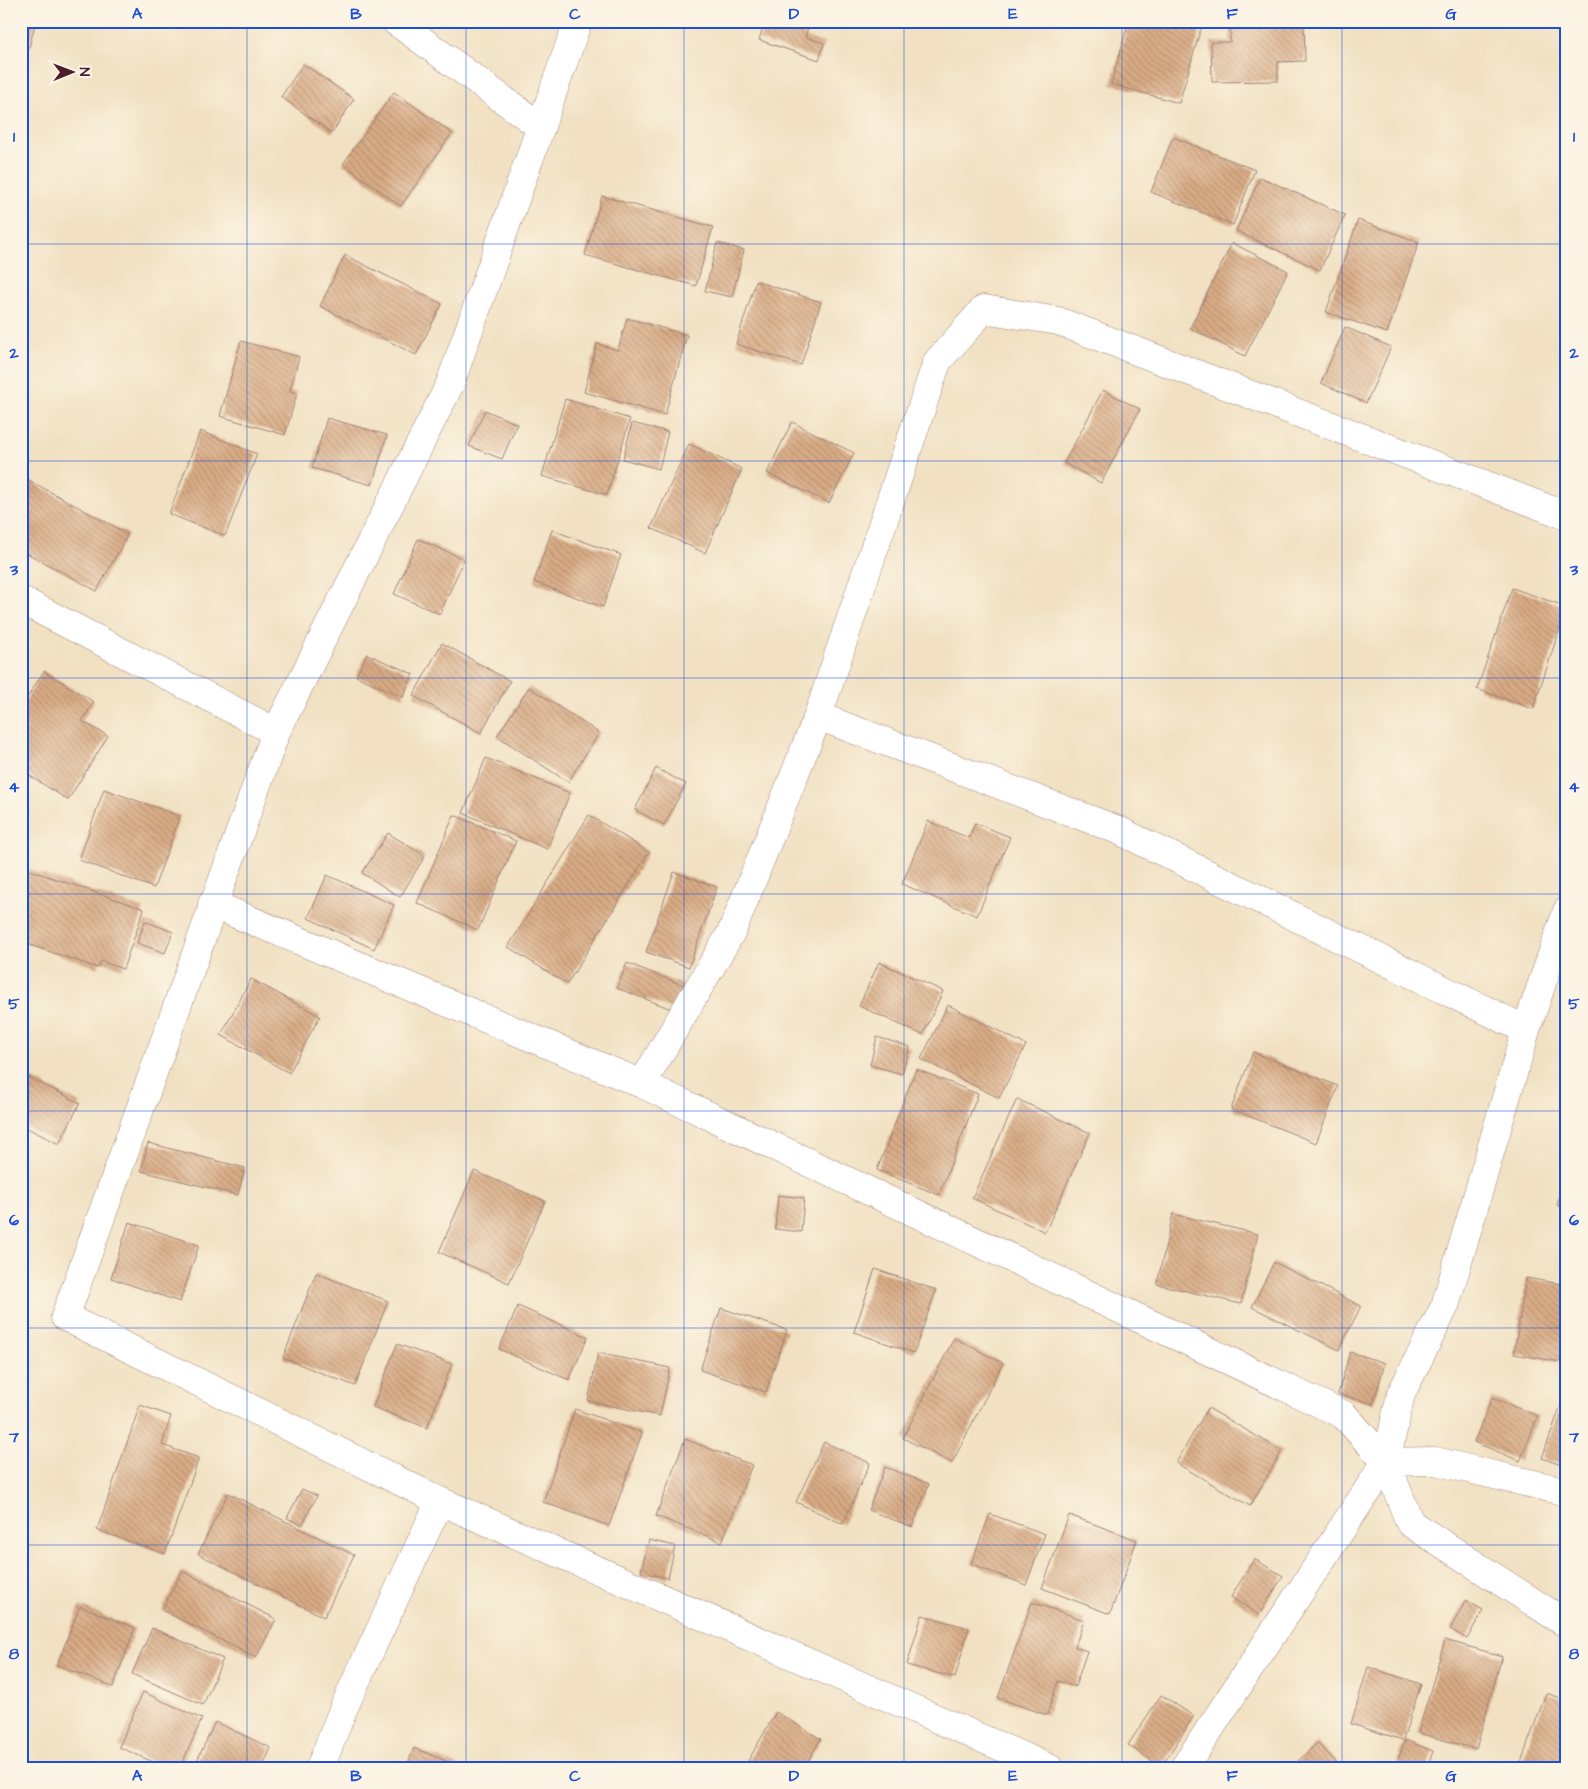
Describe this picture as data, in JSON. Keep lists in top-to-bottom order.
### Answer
{
  "north": "right",
  "grid": {
    "columns": [
      "A",
      "B",
      "C",
      "D",
      "E",
      "F",
      "G"
    ],
    "rows": [
      "1",
      "2",
      "3",
      "4",
      "5",
      "6",
      "7",
      "8"
    ]
  }
}
